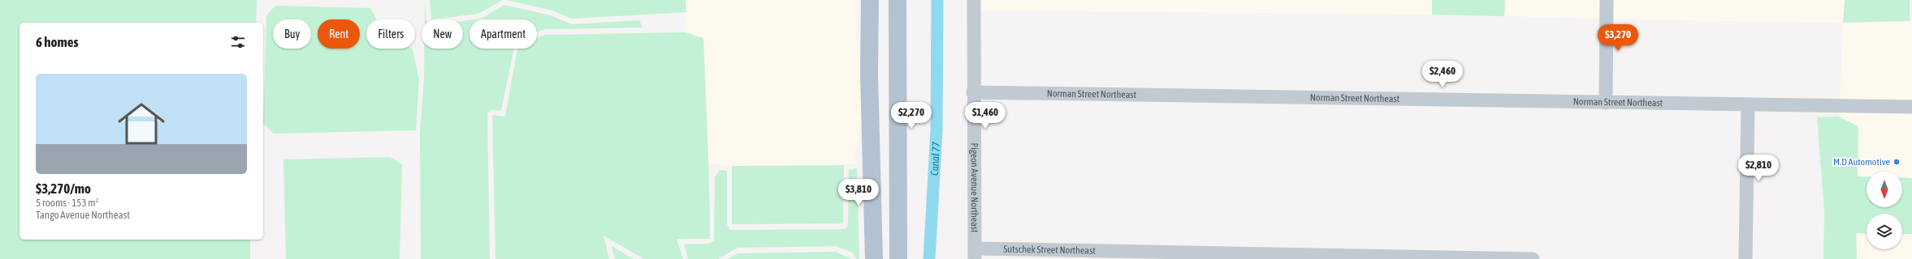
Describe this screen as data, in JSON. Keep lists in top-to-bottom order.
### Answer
{
  "streets": {
    "street": ["Norman Street Northeast", "Pigeon Avenue Northeast", "Sutschek Street Northeast"]
  },
  "crossings": [
    ["Norman Street Northeast", "Pigeon Avenue Northeast"],
    ["Pigeon Avenue Northeast", "Sutschek Street Northeast"]
  ],
  "water": ["Canal 77"],
  "places": ["M.D Automotive"],
  "north": "bottom",
  "page": {
    "chip": [
      "Buy",
      "Rent",
      "Filters",
      "New",
      "Apartment"
    ],
    "heading": "6 homes",
    "price": [
      "$3,270",
      "$2,460",
      "$2,270",
      "$1,460",
      "$2,810",
      "$3,810"
    ],
    "list": [
      {
        "name": "$3,270/mo",
        "note": "5 rooms · 153 m² · Tango Avenue Northeast"
      }
    ]
  }
}
